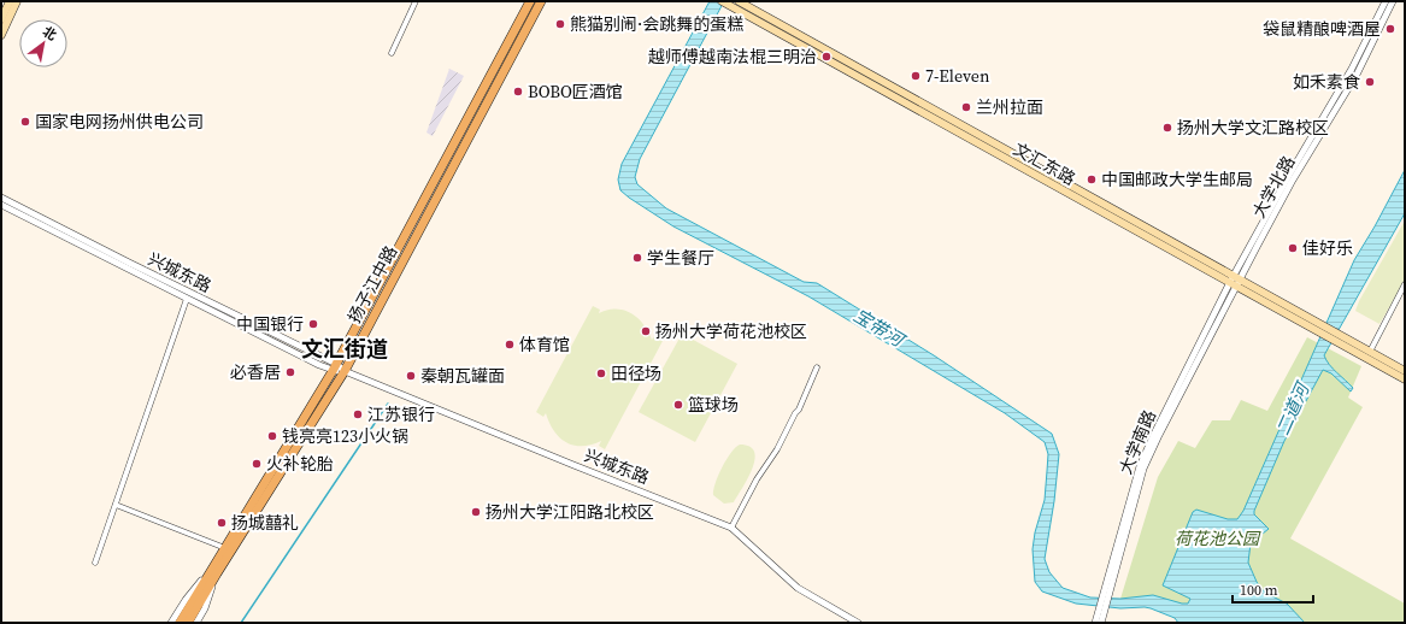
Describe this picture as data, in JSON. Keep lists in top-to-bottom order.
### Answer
{
  "streets": {
    "main road": ["文汇东路", "扬子江中路"],
    "street": ["大学北路", "兴城东路", "大学南路"]
  },
  "crossings": [
    ["文汇东路", "大学北路"],
    ["文汇东路", "大学南路"],
    ["大学北路", "大学南路"],
    ["兴城东路", "扬子江中路"]
  ],
  "districts": ["文汇街道"],
  "water": ["宝带河", "二道河"],
  "parks": ["荷花池公园"],
  "places": [
    "熊猫别闹·会跳舞的蛋糕",
    "袋鼠精酿啤酒屋",
    "越师傅越南法棍三明治",
    "7-Eleven",
    "如禾素食",
    "BOBO匠酒馆",
    "兰州拉面",
    "国家电网扬州供电公司",
    "扬州大学文汇路校区",
    "中国邮政大学生邮局",
    "佳好乐",
    "学生餐厅",
    "中国银行",
    "扬州大学荷花池校区",
    "体育馆",
    "必香居",
    "田径场",
    "秦朝瓦罐面",
    "篮球场",
    "江苏银行",
    "钱亮亮123小火锅",
    "火补轮胎",
    "扬州大学江阳路北校区",
    "扬城囍礼"
  ],
  "scale_bar": "100 m",
  "north": "top right"
}
